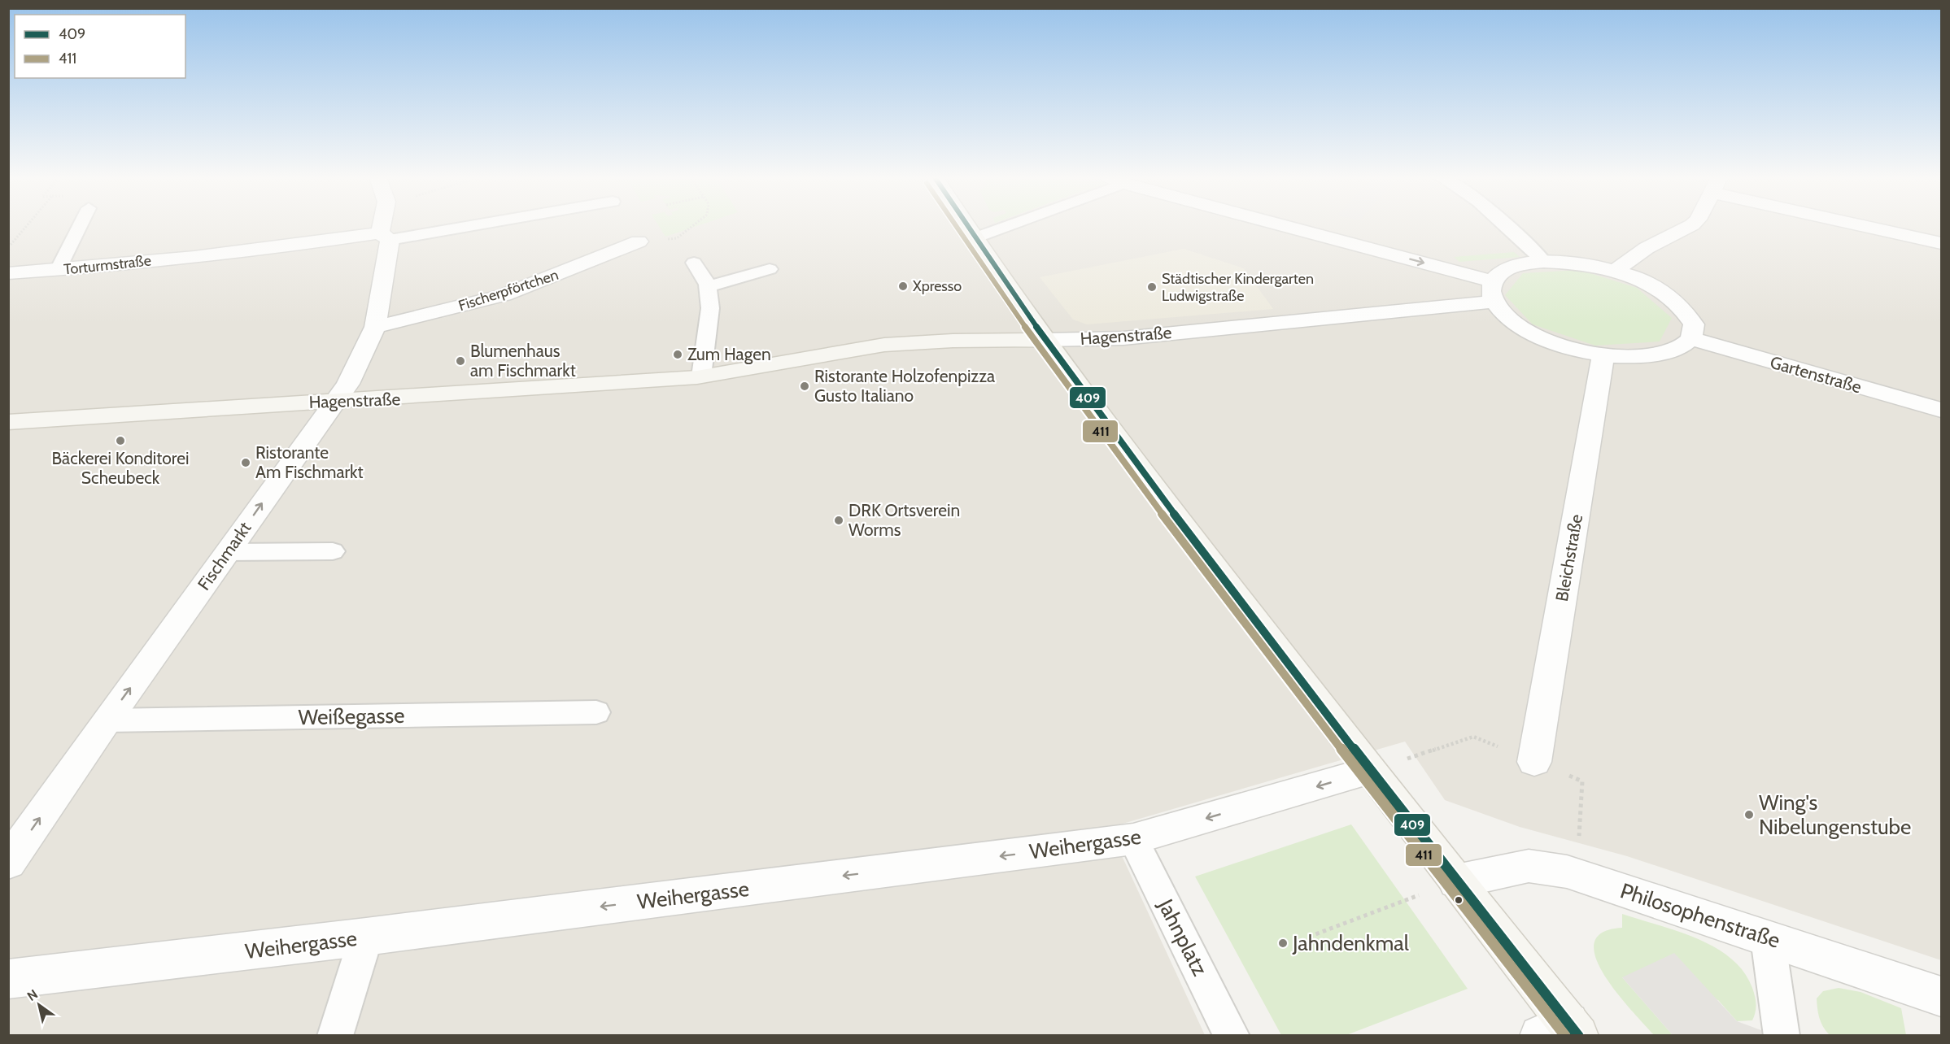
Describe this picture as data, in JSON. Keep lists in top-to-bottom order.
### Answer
{
  "streets": {
    "main road": ["Hagenstraße"],
    "street": [
      "Torturmstraße",
      "Fischerpförtchen",
      "Gartenstraße",
      "Fischmarkt",
      "Bleichstraße",
      "Weihergasse",
      "Philosophenstraße"
    ],
    "lane": ["Weißegasse", "Jahnplatz"]
  },
  "crossings": [
    ["Torturmstraße", "Fischmarkt"],
    ["Fischerpförtchen", "Fischmarkt"],
    ["Hagenstraße", "Fischmarkt"],
    ["Fischmarkt", "Weißegasse"],
    ["Weihergasse", "Jahnplatz"]
  ],
  "one_way": ["Fischmarkt", "Weihergasse"],
  "places": [
    "Xpresso",
    "Städtischer Kindergarten Ludwigstraße",
    "Zum Hagen",
    "Blumenhaus am Fischmarkt",
    "Ristorante Holzofenpizza Gusto Italiano",
    "Bäckerei Konditorei Scheubeck",
    "Ristorante Am Fischmarkt",
    "DRK Ortsverein Worms",
    "Wing's Nibelungenstube",
    "Jahndenkmal"
  ],
  "lines": ["transit line 409", "transit line 411"],
  "legend": ["409", "411"],
  "north": "top left"
}
